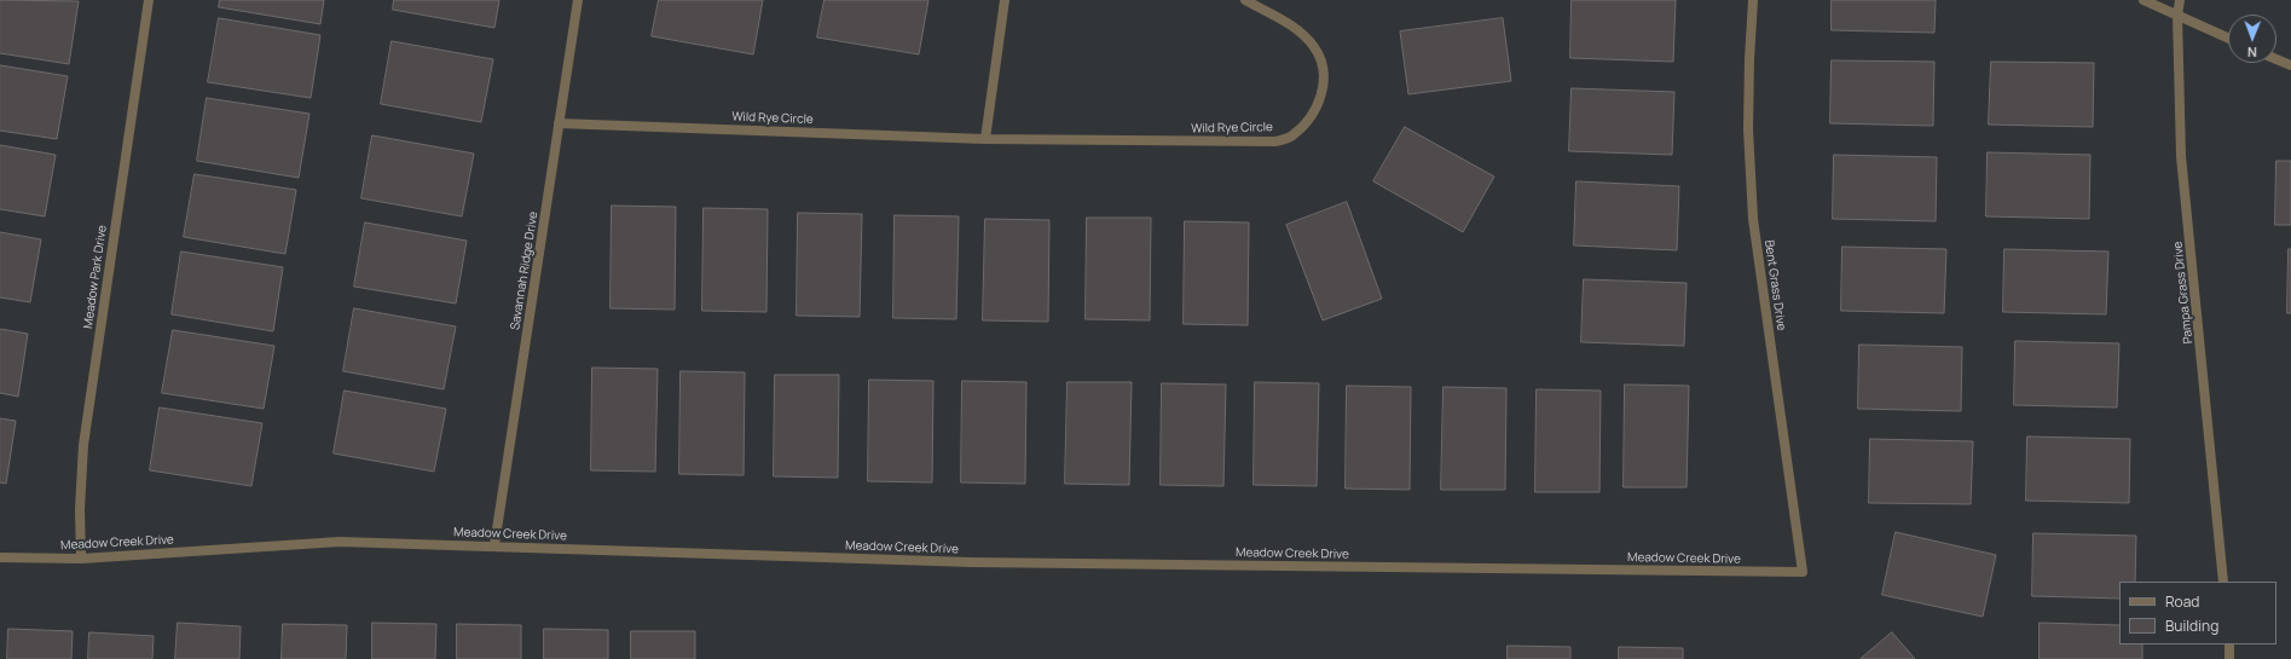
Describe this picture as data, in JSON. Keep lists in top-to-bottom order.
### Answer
{
  "streets": {
    "street": [
      "Wild Rye Circle",
      "Savannah Ridge Drive",
      "Meadow Park Drive",
      "Bent Grass Drive",
      "Pampa Grass Drive",
      "Meadow Creek Drive"
    ]
  },
  "crossings": [
    ["Wild Rye Circle", "Savannah Ridge Drive"],
    ["Savannah Ridge Drive", "Meadow Creek Drive"],
    ["Meadow Park Drive", "Meadow Creek Drive"],
    ["Bent Grass Drive", "Meadow Creek Drive"]
  ],
  "legend": ["Road", "Building"],
  "north": "bottom"
}
